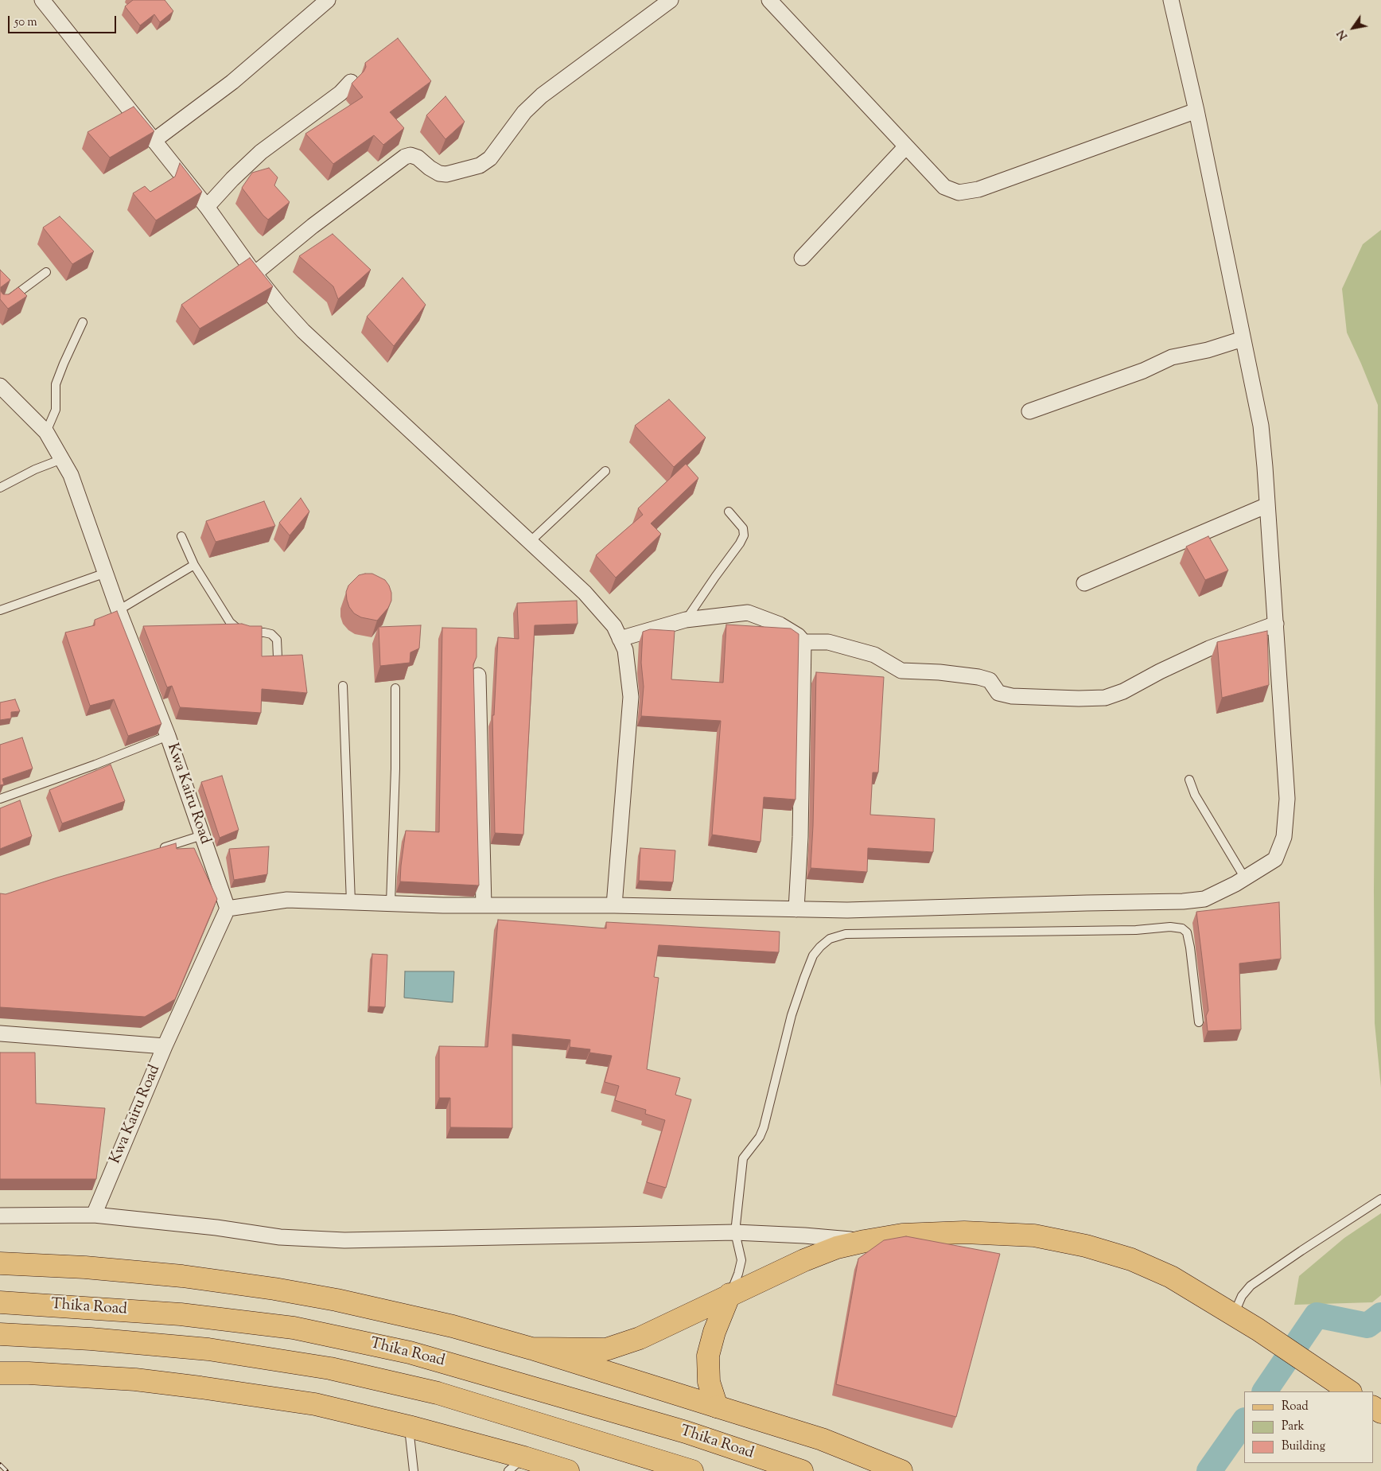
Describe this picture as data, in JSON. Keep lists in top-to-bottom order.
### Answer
{
  "streets": {
    "main road": ["Thika Road"],
    "street": ["Kwa Kairu Road"]
  },
  "legend": ["Road", "Park", "Building"],
  "scale_bar": "50 m",
  "north": "bottom left"
}
